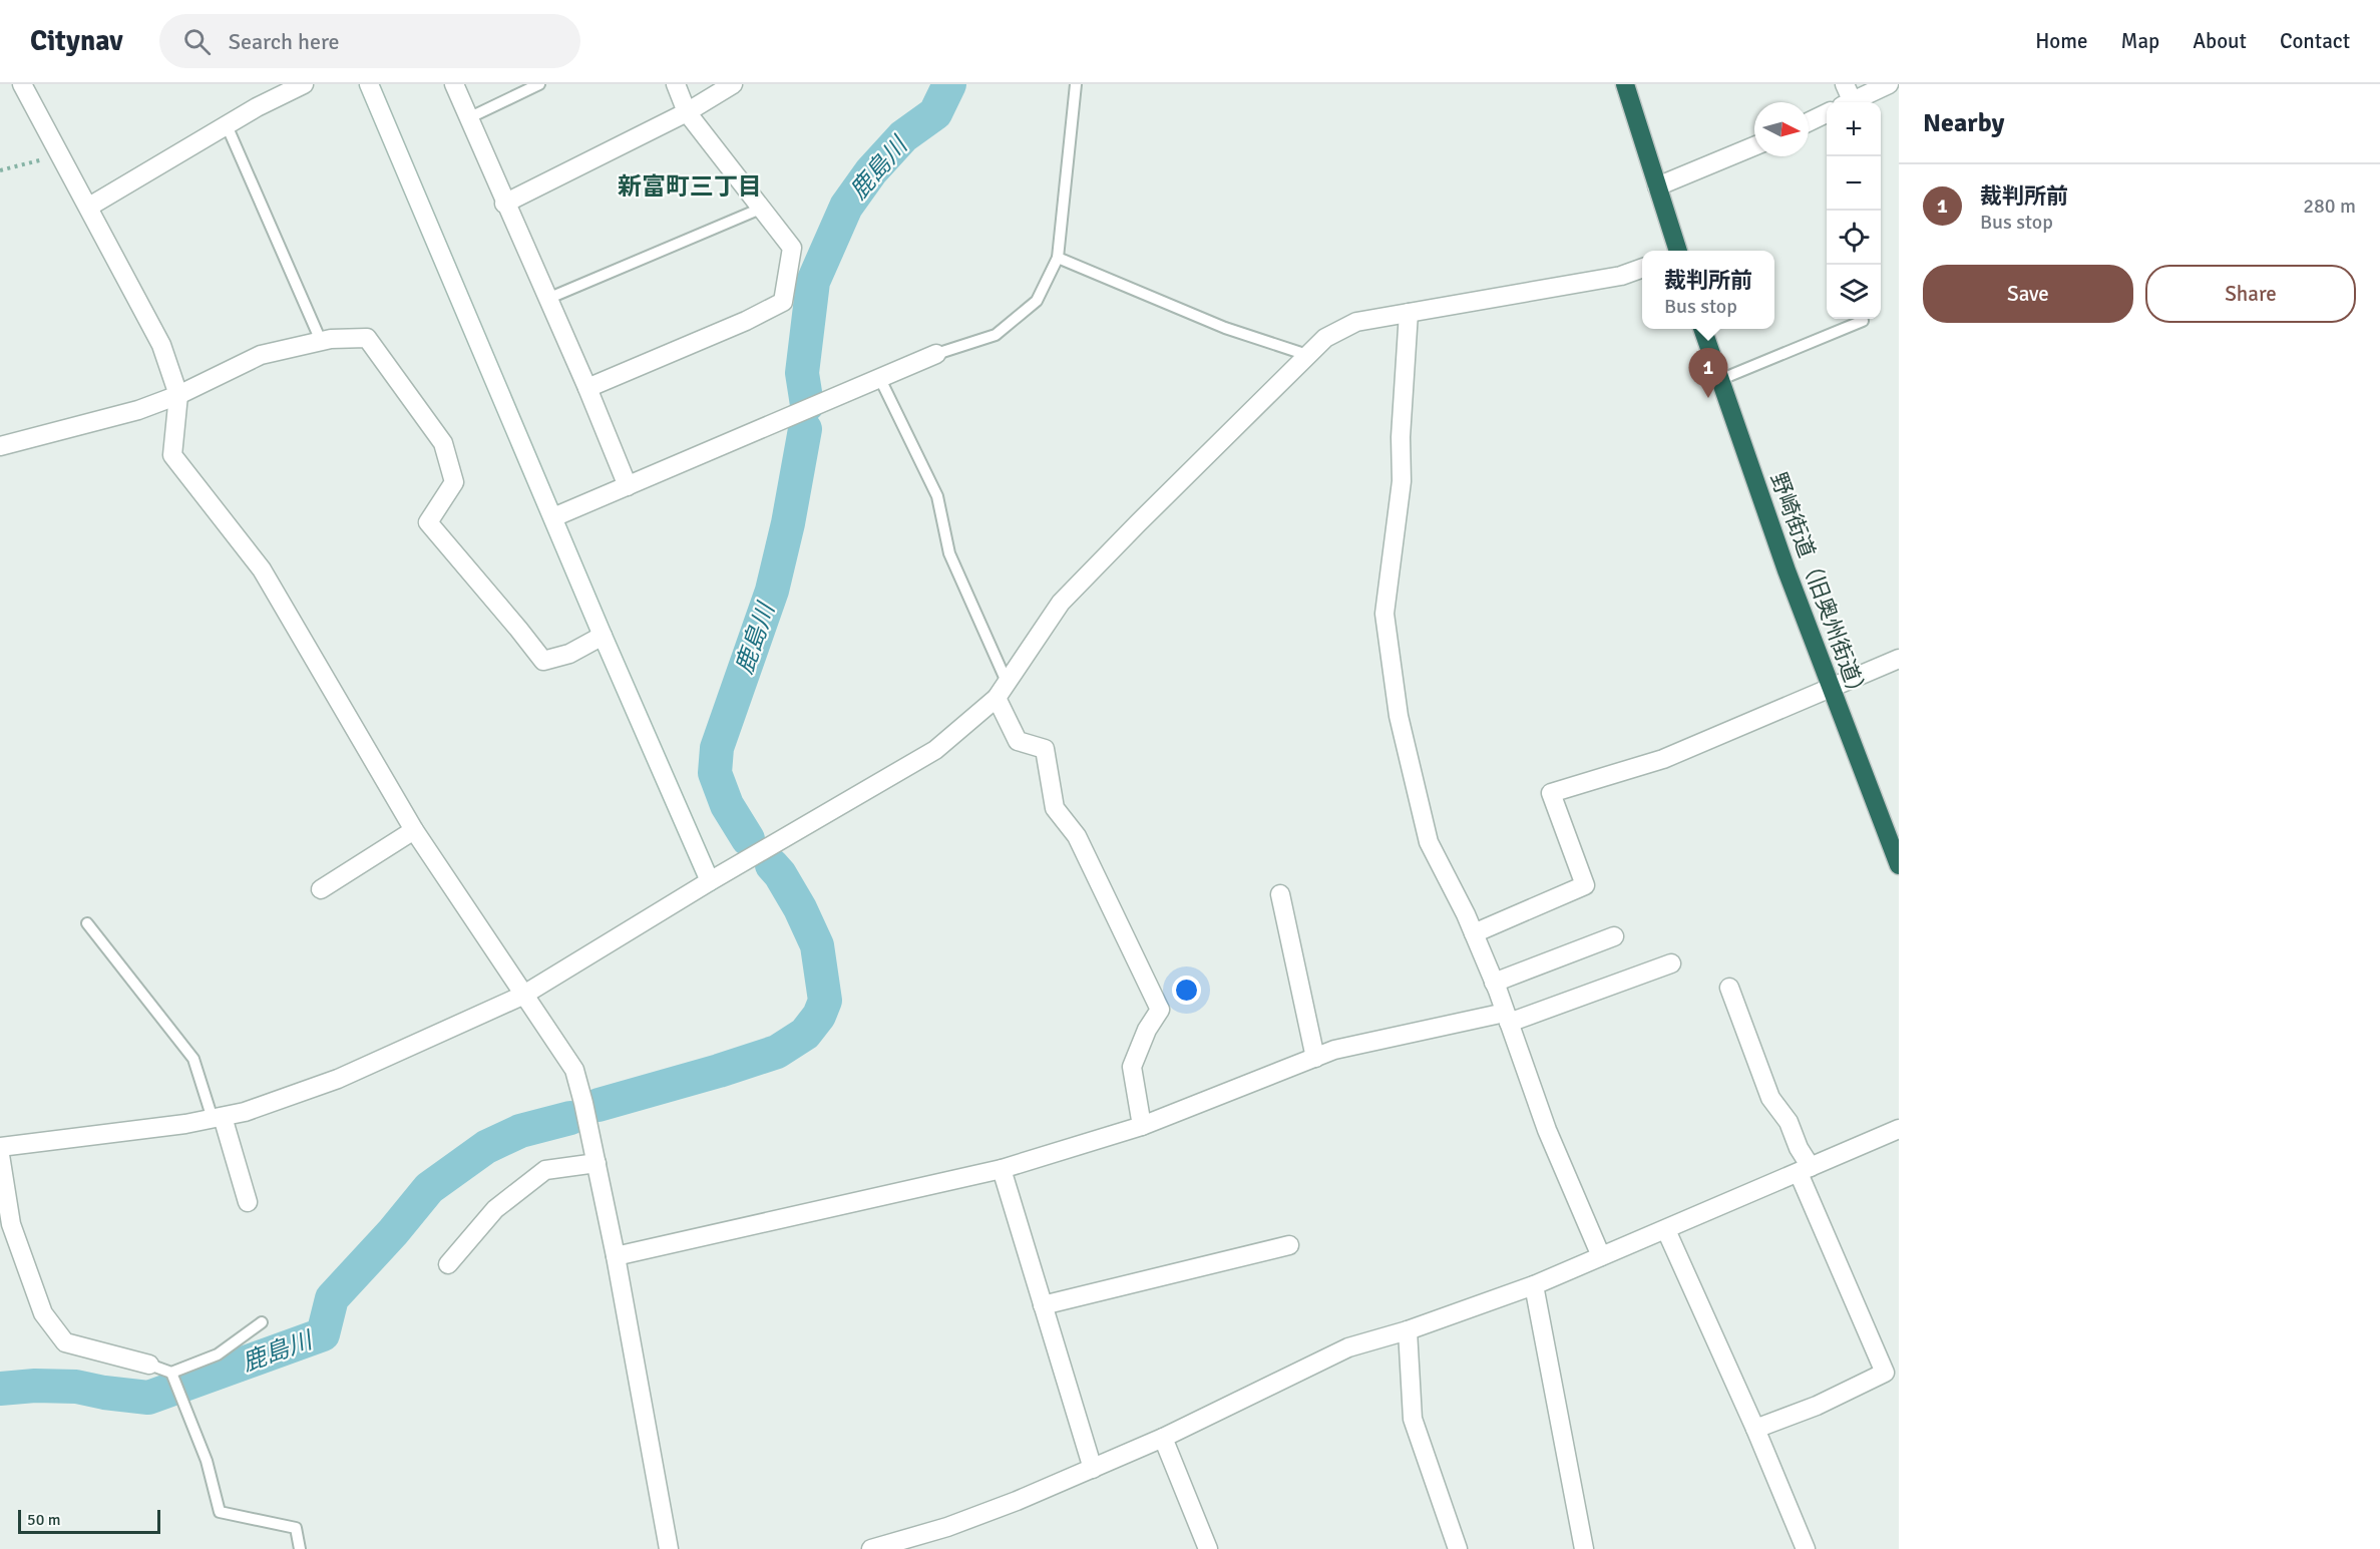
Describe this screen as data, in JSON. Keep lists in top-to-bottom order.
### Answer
{
  "streets": {
    "highway": ["野崎街道（旧奥州街道）"]
  },
  "districts": ["新富町三丁目"],
  "water": ["鹿島川"],
  "scale_bar": "50 m",
  "north": "right",
  "page": {
    "header": "Citynav",
    "search": "Search here",
    "nav": [
      "Home",
      "Map",
      "About",
      "Contact"
    ],
    "heading": "Nearby",
    "map_buttons": ["+", "−"],
    "list": [
      {
        "mark": "1",
        "name": "裁判所前",
        "note": "Bus stop",
        "value": "280 m"
      }
    ],
    "buttons": ["Save", "Share"],
    "popup": ["裁判所前", "Bus stop"],
    "pins": "1",
    "scale": "50 m"
  }
}
